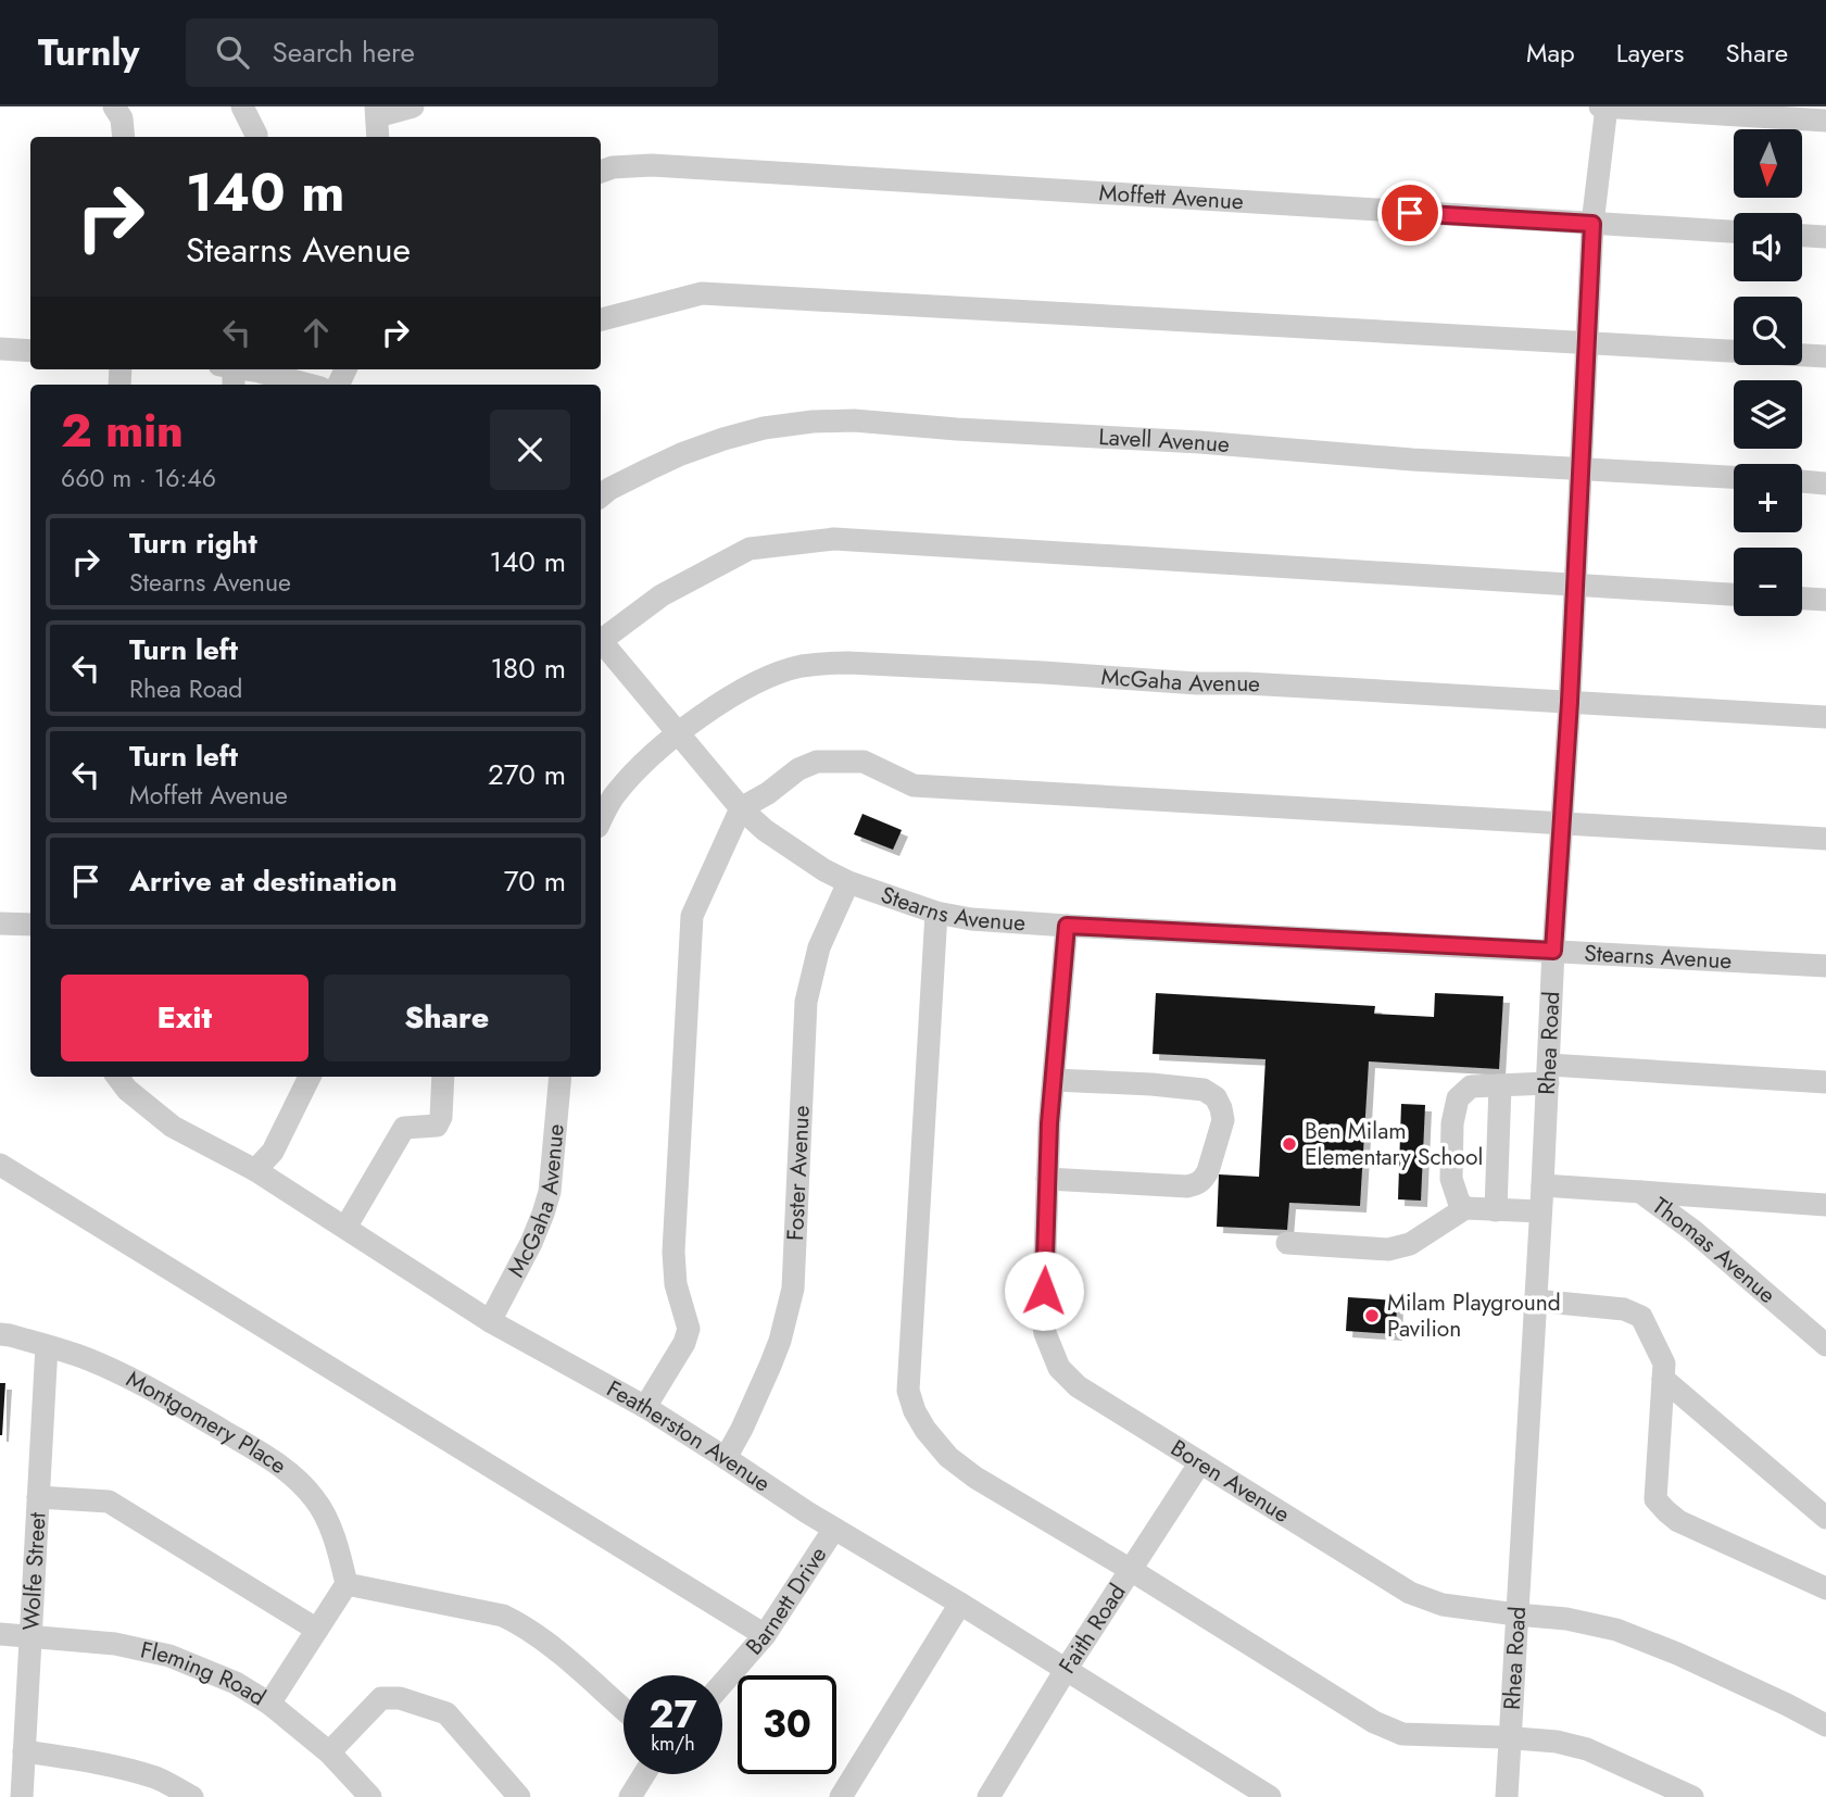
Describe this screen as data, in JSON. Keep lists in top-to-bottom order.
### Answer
{
  "streets": {
    "street": [
      "Moffett Avenue",
      "Lavell Avenue",
      "McGaha Avenue",
      "Stearns Avenue",
      "Rhea Road",
      "Foster Avenue",
      "Thomas Avenue",
      "Montgomery Place",
      "Featherston Avenue",
      "Boren Avenue",
      "Wolfe Street",
      "Barnett Drive",
      "Faith Road",
      "Fleming Road"
    ]
  },
  "crossings": [
    ["Moffett Avenue", "Rhea Road"],
    ["Lavell Avenue", "Rhea Road"],
    ["McGaha Avenue", "Stearns Avenue"],
    ["McGaha Avenue", "Rhea Road"],
    ["McGaha Avenue", "Featherston Avenue"],
    ["Stearns Avenue", "Rhea Road"],
    ["Stearns Avenue", "Foster Avenue"],
    ["Stearns Avenue", "Boren Avenue"],
    ["Rhea Road", "Thomas Avenue"],
    ["Rhea Road", "Boren Avenue"],
    ["Foster Avenue", "Featherston Avenue"],
    ["Montgomery Place", "Wolfe Street"],
    ["Featherston Avenue", "Barnett Drive"],
    ["Featherston Avenue", "Faith Road"],
    ["Boren Avenue", "Faith Road"],
    ["Wolfe Street", "Fleming Road"]
  ],
  "places": ["Ben Milam Elementary School", "Milam Playground Pavilion"],
  "north": "bottom",
  "page": {
    "header": "Turnly",
    "search": "Search here",
    "nav": ["Map", "Layers", "Share"],
    "map_buttons": ["+", "−"],
    "turn": ["140 m", "Stearns Avenue"],
    "heading": ["2 min", "660 m · 16:46"],
    "list": [
      {
        "name": "Turn right",
        "note": "Stearns Avenue",
        "value": "140 m"
      },
      {
        "name": "Turn left",
        "note": "Rhea Road",
        "value": "180 m"
      },
      {
        "name": "Turn left",
        "note": "Moffett Avenue",
        "value": "270 m"
      },
      {
        "name": "Arrive at destination",
        "value": "70 m"
      }
    ],
    "buttons": ["Exit", "Share"],
    "speed": "27 km/h",
    "limit": "30"
  }
}
